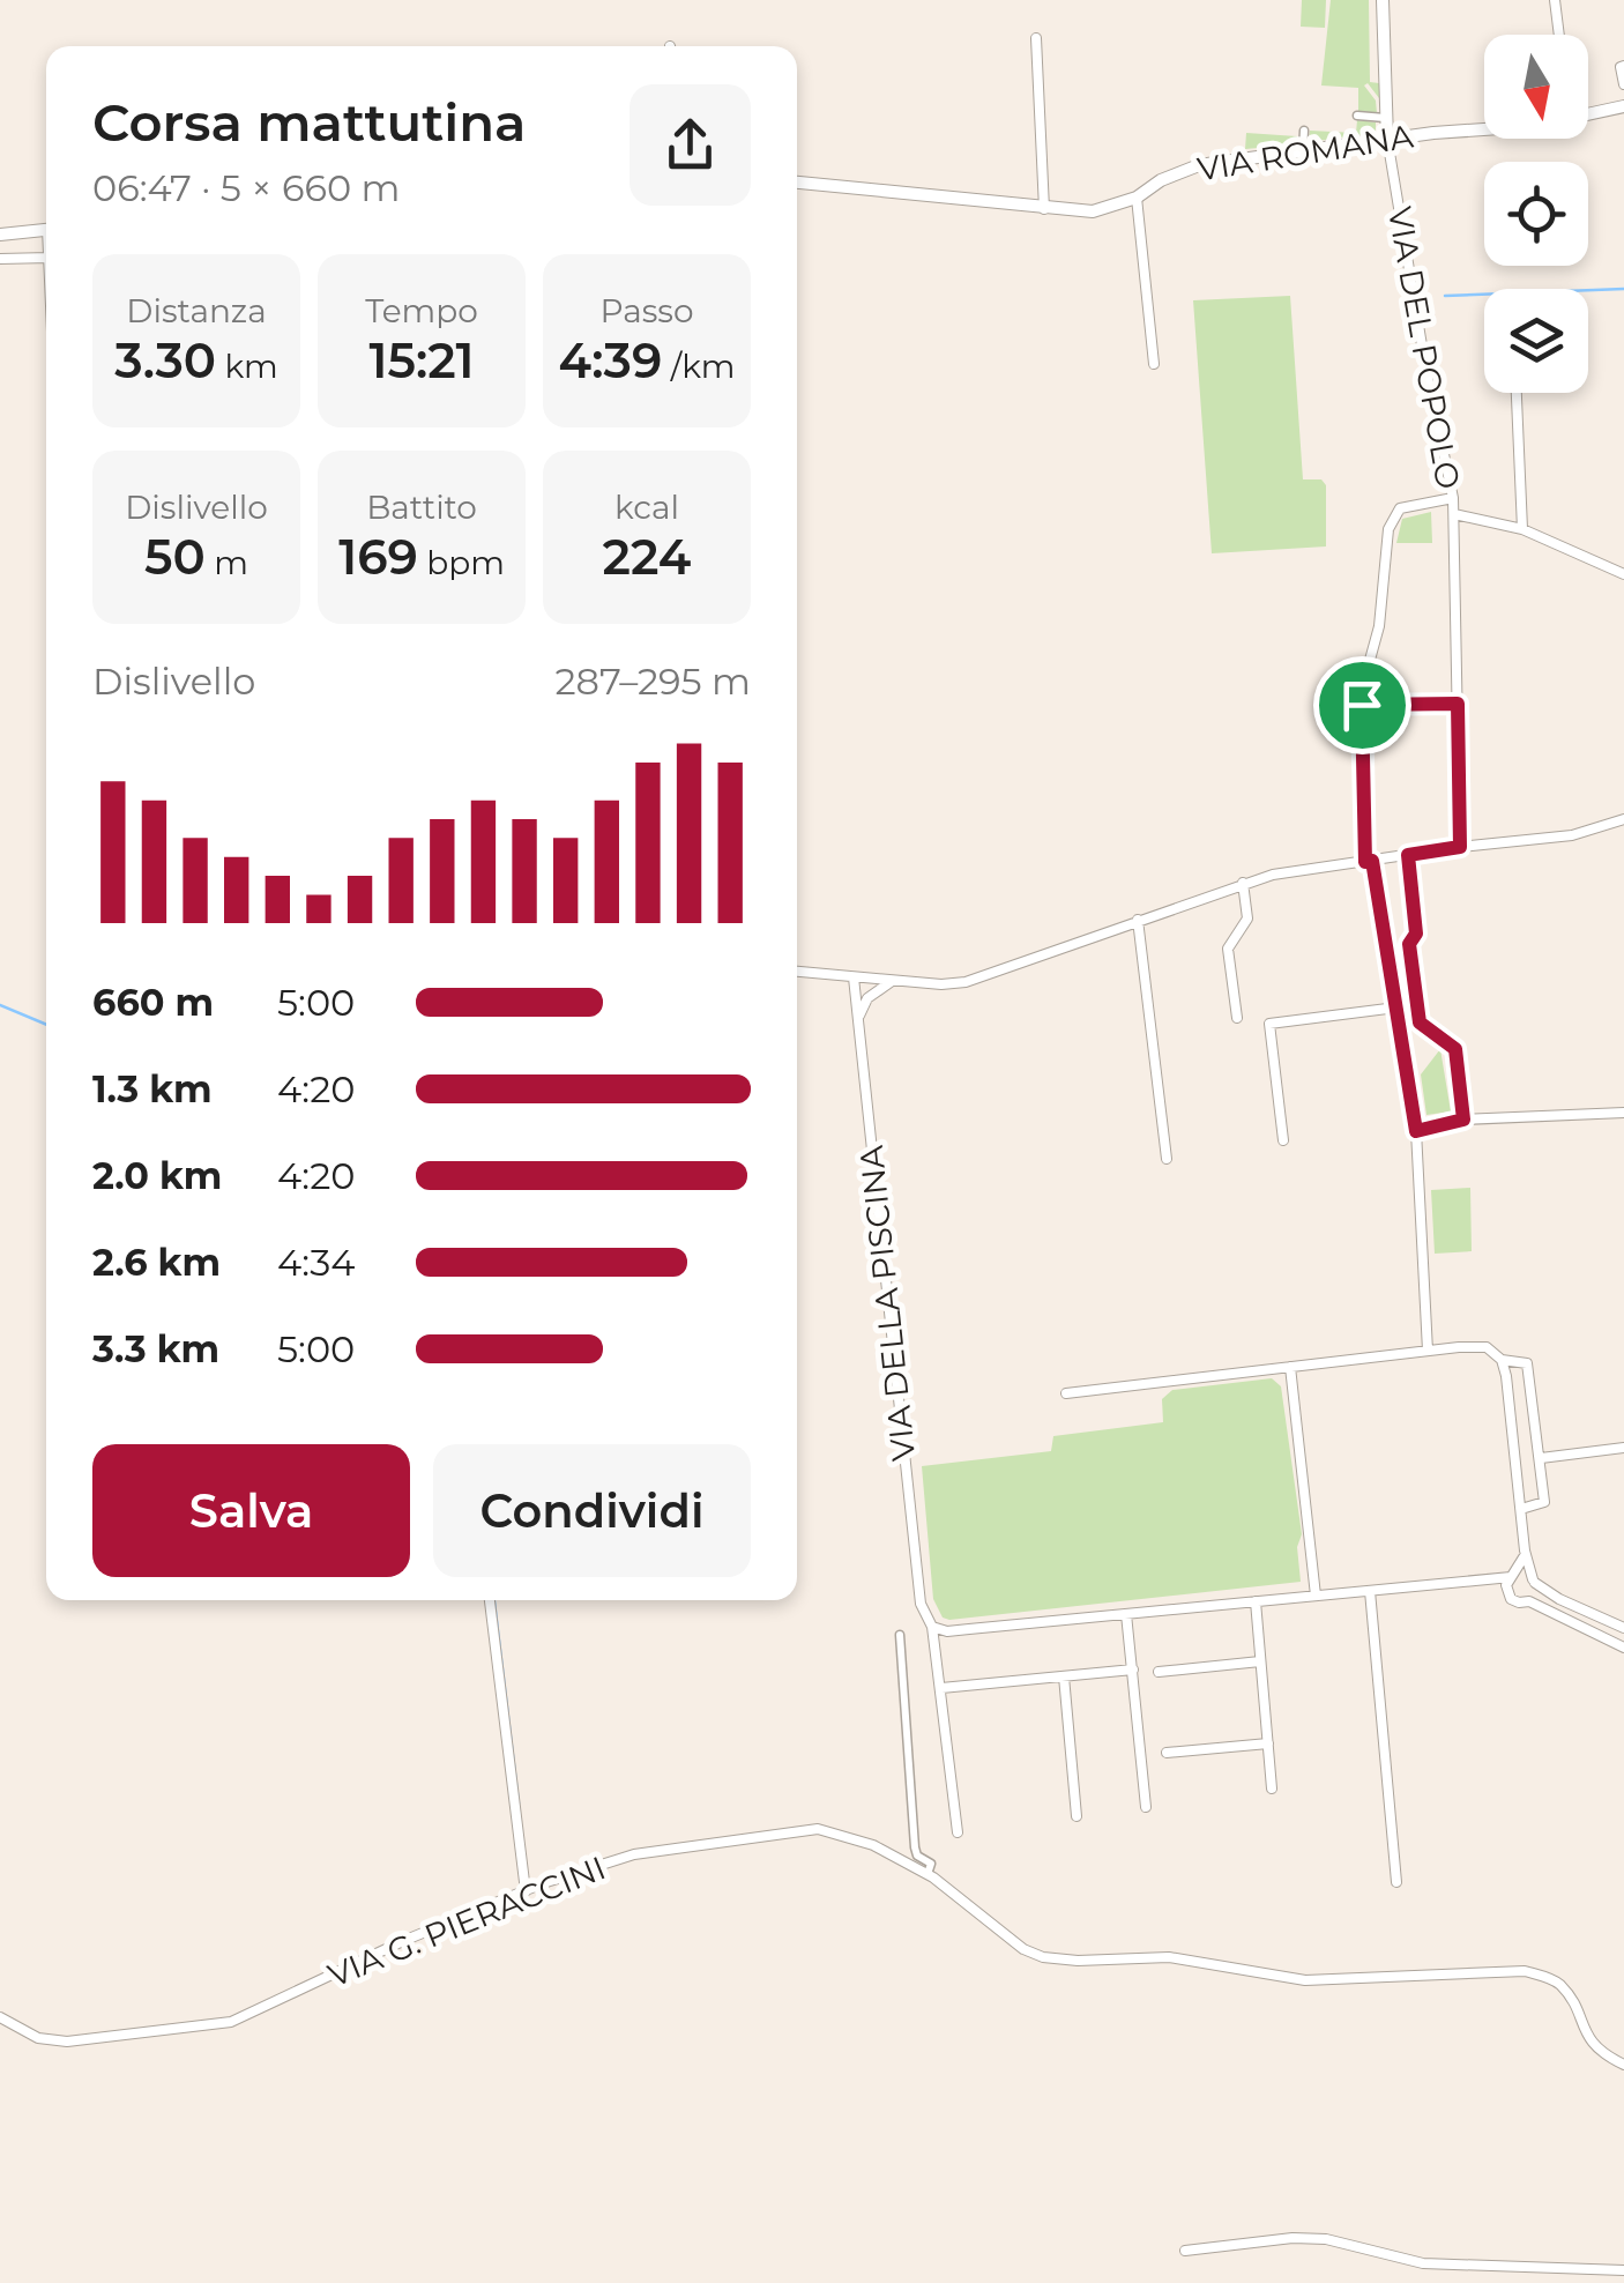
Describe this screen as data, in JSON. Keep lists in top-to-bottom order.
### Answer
{
  "streets": {
    "street": [
      "VIA ROMANA",
      "VIA DEL POPOLO",
      "VIA DELLA PISCINA",
      "VIA G. PIERACCINI"
    ]
  },
  "crossings": [
    ["VIA ROMANA", "VIA DEL POPOLO"]
  ],
  "north": "bottom",
  "page": {
    "heading": ["Corsa mattutina", "06:47 · 5 × 660 m"],
    "stats": [
      ["Distanza", "3.30 km"],
      ["Tempo", "15:21"],
      ["Passo", "4:39 /km"],
      ["Dislivello", "50 m"],
      ["Battito", "169 bpm"],
      ["kcal", "224"]
    ],
    "chart": ["Dislivello", "287–295 m"],
    "list": [
      {
        "name": "660 m",
        "note": "5:00"
      },
      {
        "name": "1.3 km",
        "note": "4:20"
      },
      {
        "name": "2.0 km",
        "note": "4:20"
      },
      {
        "name": "2.6 km",
        "note": "4:34"
      },
      {
        "name": "3.3 km",
        "note": "5:00"
      }
    ],
    "buttons": ["Salva", "Condividi"]
  }
}
